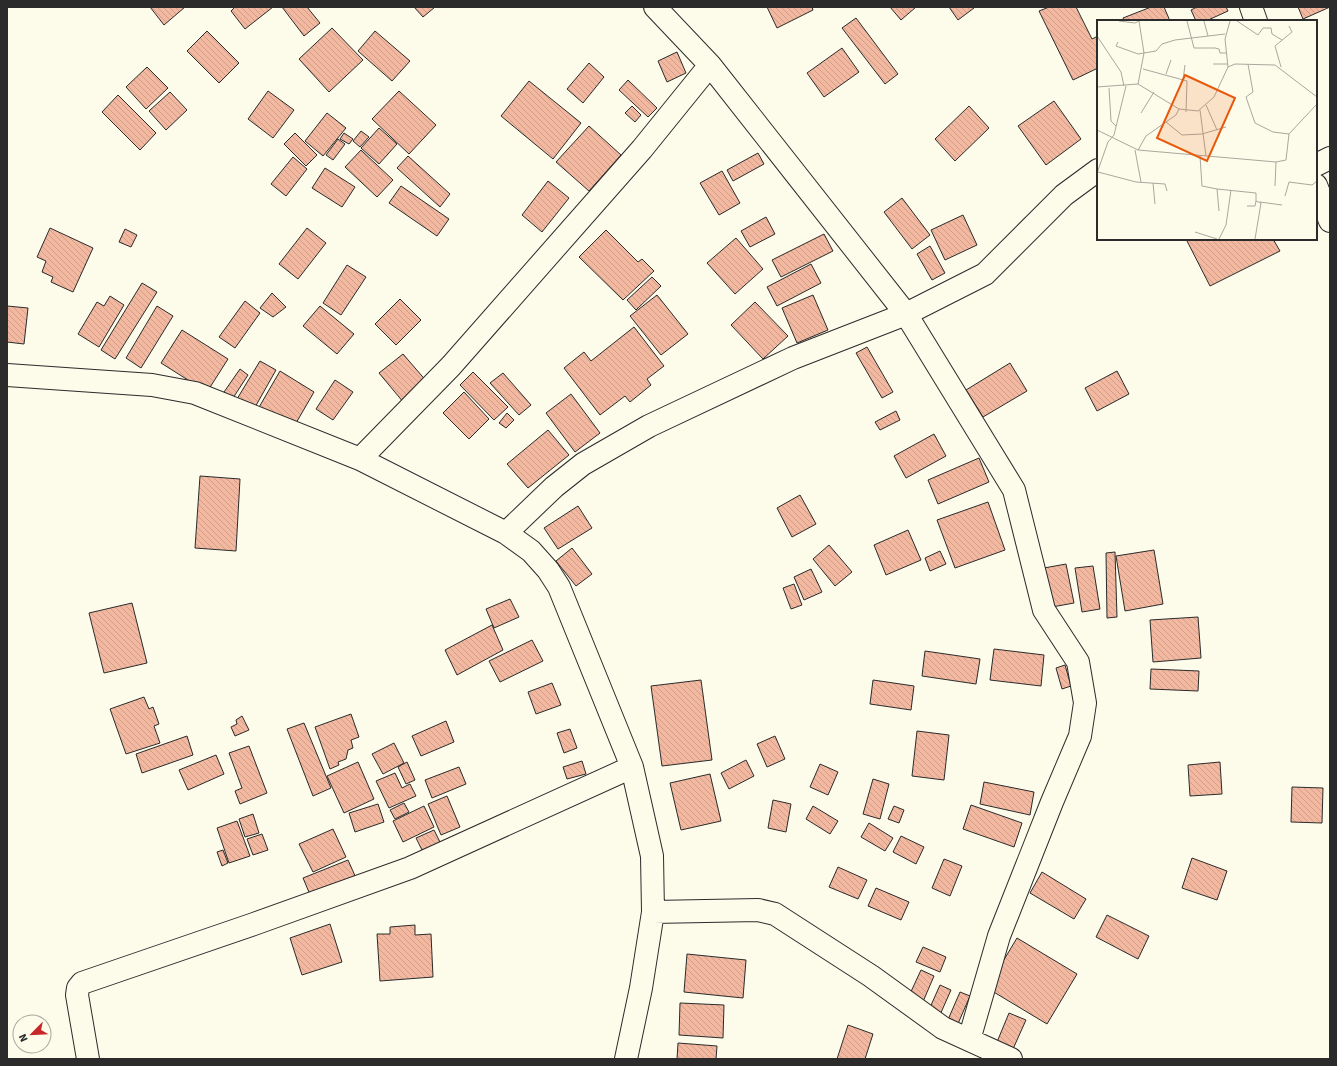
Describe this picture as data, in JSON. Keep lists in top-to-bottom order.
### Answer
{
  "north": "bottom left"
}
